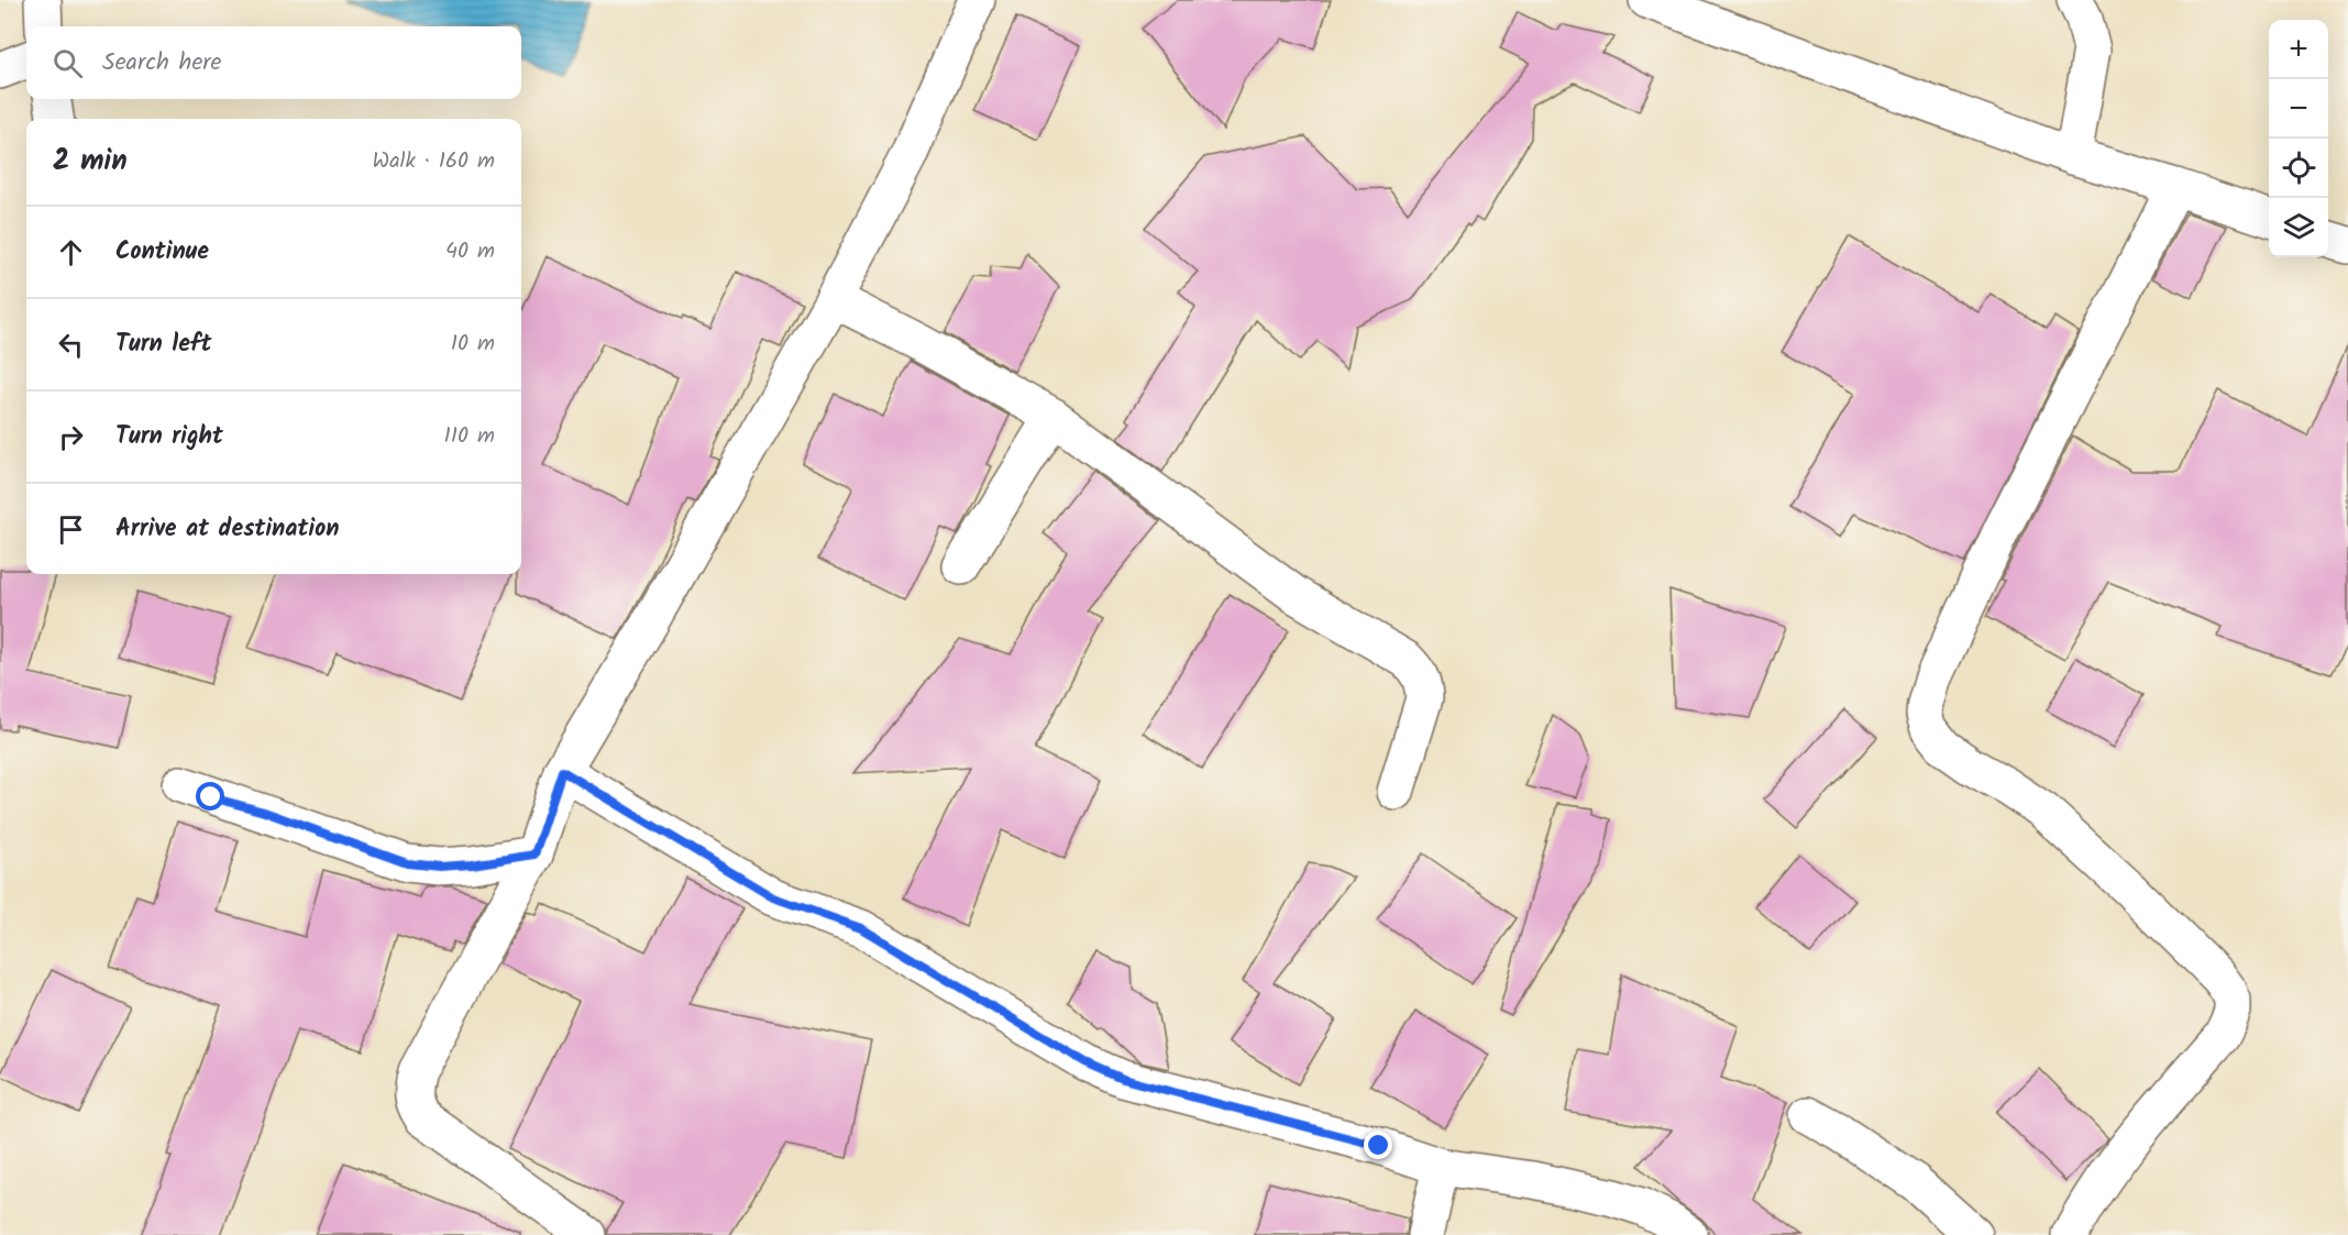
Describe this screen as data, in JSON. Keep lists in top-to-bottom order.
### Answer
{
  "page": {
    "map_buttons": ["+", "−"],
    "search": "Search here",
    "heading": ["2 min", "Walk · 160 m"],
    "list": [
      ["Continue", "40 m"],
      ["Turn left", "10 m"],
      ["Turn right", "110 m"],
      "Arrive at destination"
    ]
  }
}
